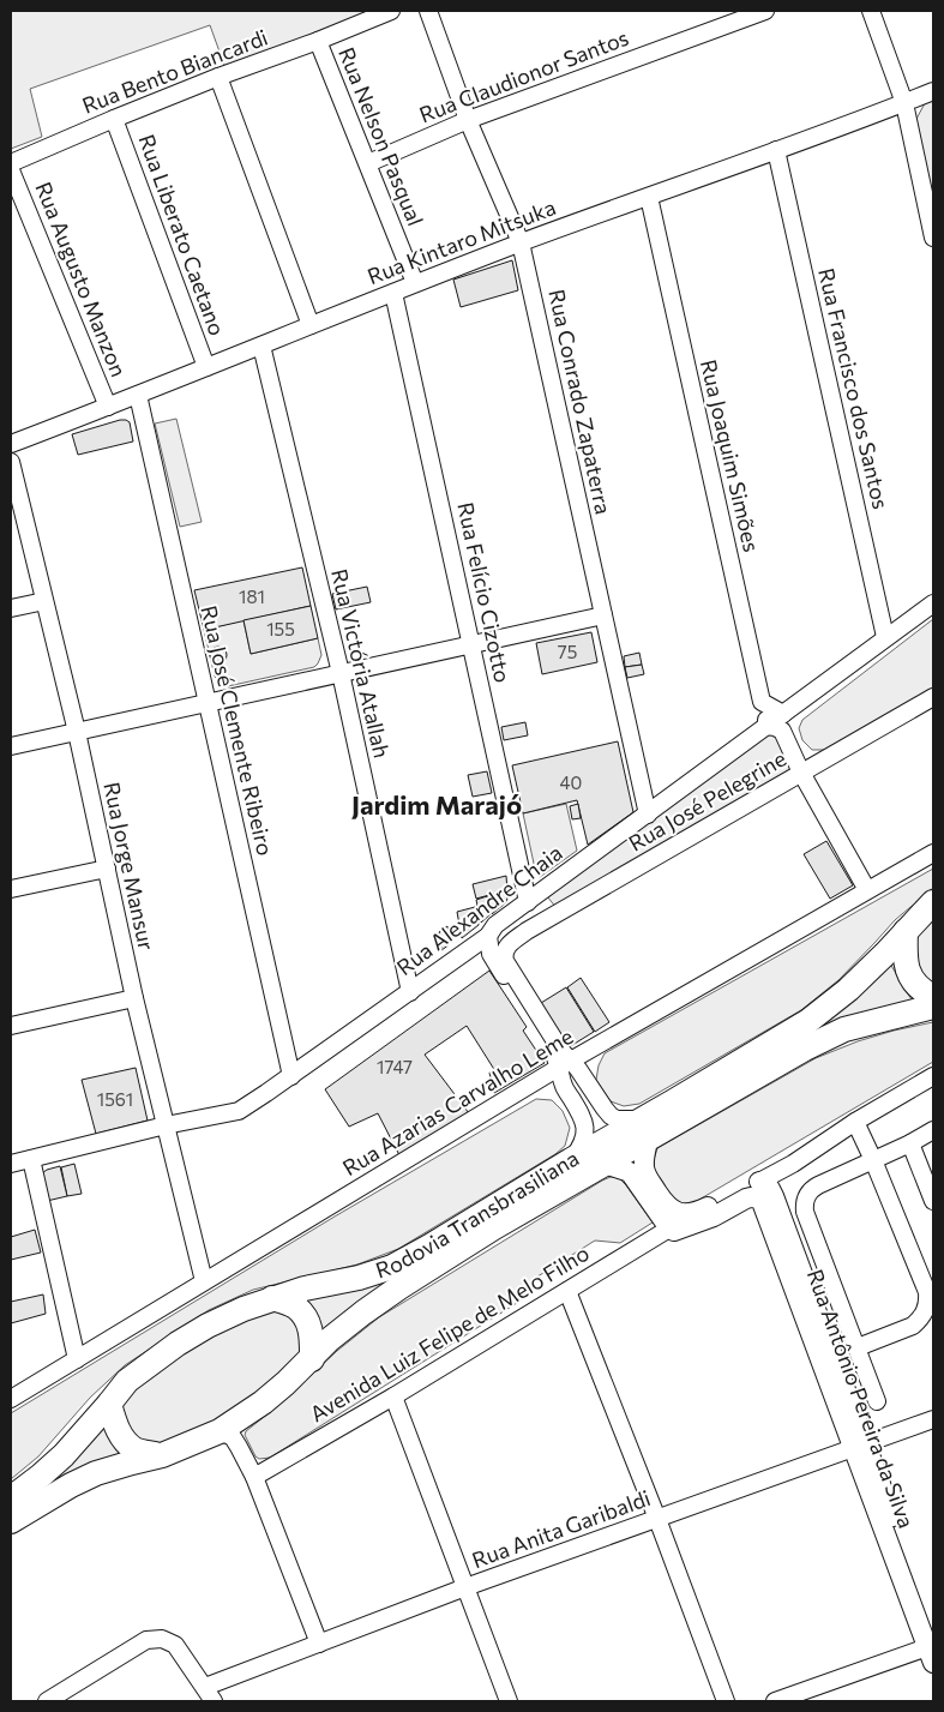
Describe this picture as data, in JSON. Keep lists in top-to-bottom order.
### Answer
{
  "streets": {
    "highway": ["Rodovia Transbrasiliana"],
    "main road": ["Rua Antônio Pereira da Silva"],
    "street": [
      "Rua Bento Biancardi",
      "Rua Claudionor Santos",
      "Rua Nelson Pasqual",
      "Rua Liberato Caetano",
      "Rua Kintaro Mitsuka",
      "Rua Augusto Manzon",
      "Rua Francisco dos Santos",
      "Rua Conrado Zapaterra",
      "Rua Joaquim Simões",
      "Rua Felício Cizotto",
      "Rua Victória Atallah",
      "Rua José Clemente Ribeiro",
      "Rua José Pelegrine",
      "Rua Jorge Mansur",
      "Rua Alexandre Chaia",
      "Rua Azarias Carvalho Leme",
      "Avenida Luiz Felipe de Melo Filho",
      "Rua Anita Garibaldi"
    ]
  },
  "crossings": [
    ["Rua Bento Biancardi", "Rua Nelson Pasqual"],
    ["Rua Bento Biancardi", "Rua Liberato Caetano"],
    ["Rua Claudionor Santos", "Rua Nelson Pasqual"],
    ["Rua Claudionor Santos", "Rua Conrado Zapaterra"],
    ["Rua Nelson Pasqual", "Rua Kintaro Mitsuka"],
    ["Rua Liberato Caetano", "Rua Kintaro Mitsuka"],
    ["Rua Kintaro Mitsuka", "Rua Augusto Manzon"],
    ["Rua Kintaro Mitsuka", "Rua Francisco dos Santos"],
    ["Rua Kintaro Mitsuka", "Rua Conrado Zapaterra"],
    ["Rua Kintaro Mitsuka", "Rua Joaquim Simões"],
    ["Rua Kintaro Mitsuka", "Rua Felício Cizotto"],
    ["Rua Kintaro Mitsuka", "Rua Victória Atallah"],
    ["Rua Kintaro Mitsuka", "Rua José Clemente Ribeiro"],
    ["Rua Francisco dos Santos", "Rua Alexandre Chaia"],
    ["Rua Conrado Zapaterra", "Rua Alexandre Chaia"],
    ["Rua Joaquim Simões", "Rua Alexandre Chaia"],
    ["Rua Felício Cizotto", "Rua José Pelegrine"],
    ["Rua Felício Cizotto", "Rua Alexandre Chaia"],
    ["Rua Victória Atallah", "Rua Alexandre Chaia"],
    ["Rua José Clemente Ribeiro", "Rua Alexandre Chaia"],
    ["Rua José Pelegrine", "Rua Alexandre Chaia"],
    ["Rua José Pelegrine", "Rua Azarias Carvalho Leme"],
    ["Rua Jorge Mansur", "Rua Alexandre Chaia"],
    ["Rua Jorge Mansur", "Rua Azarias Carvalho Leme"],
    ["Rua Antônio Pereira da Silva", "Rua Anita Garibaldi"]
  ],
  "districts": ["Jardim Marajó"],
  "house_numbers": [
    "181",
    "155",
    "75",
    "40",
    "1747",
    "1561"
  ]
}
